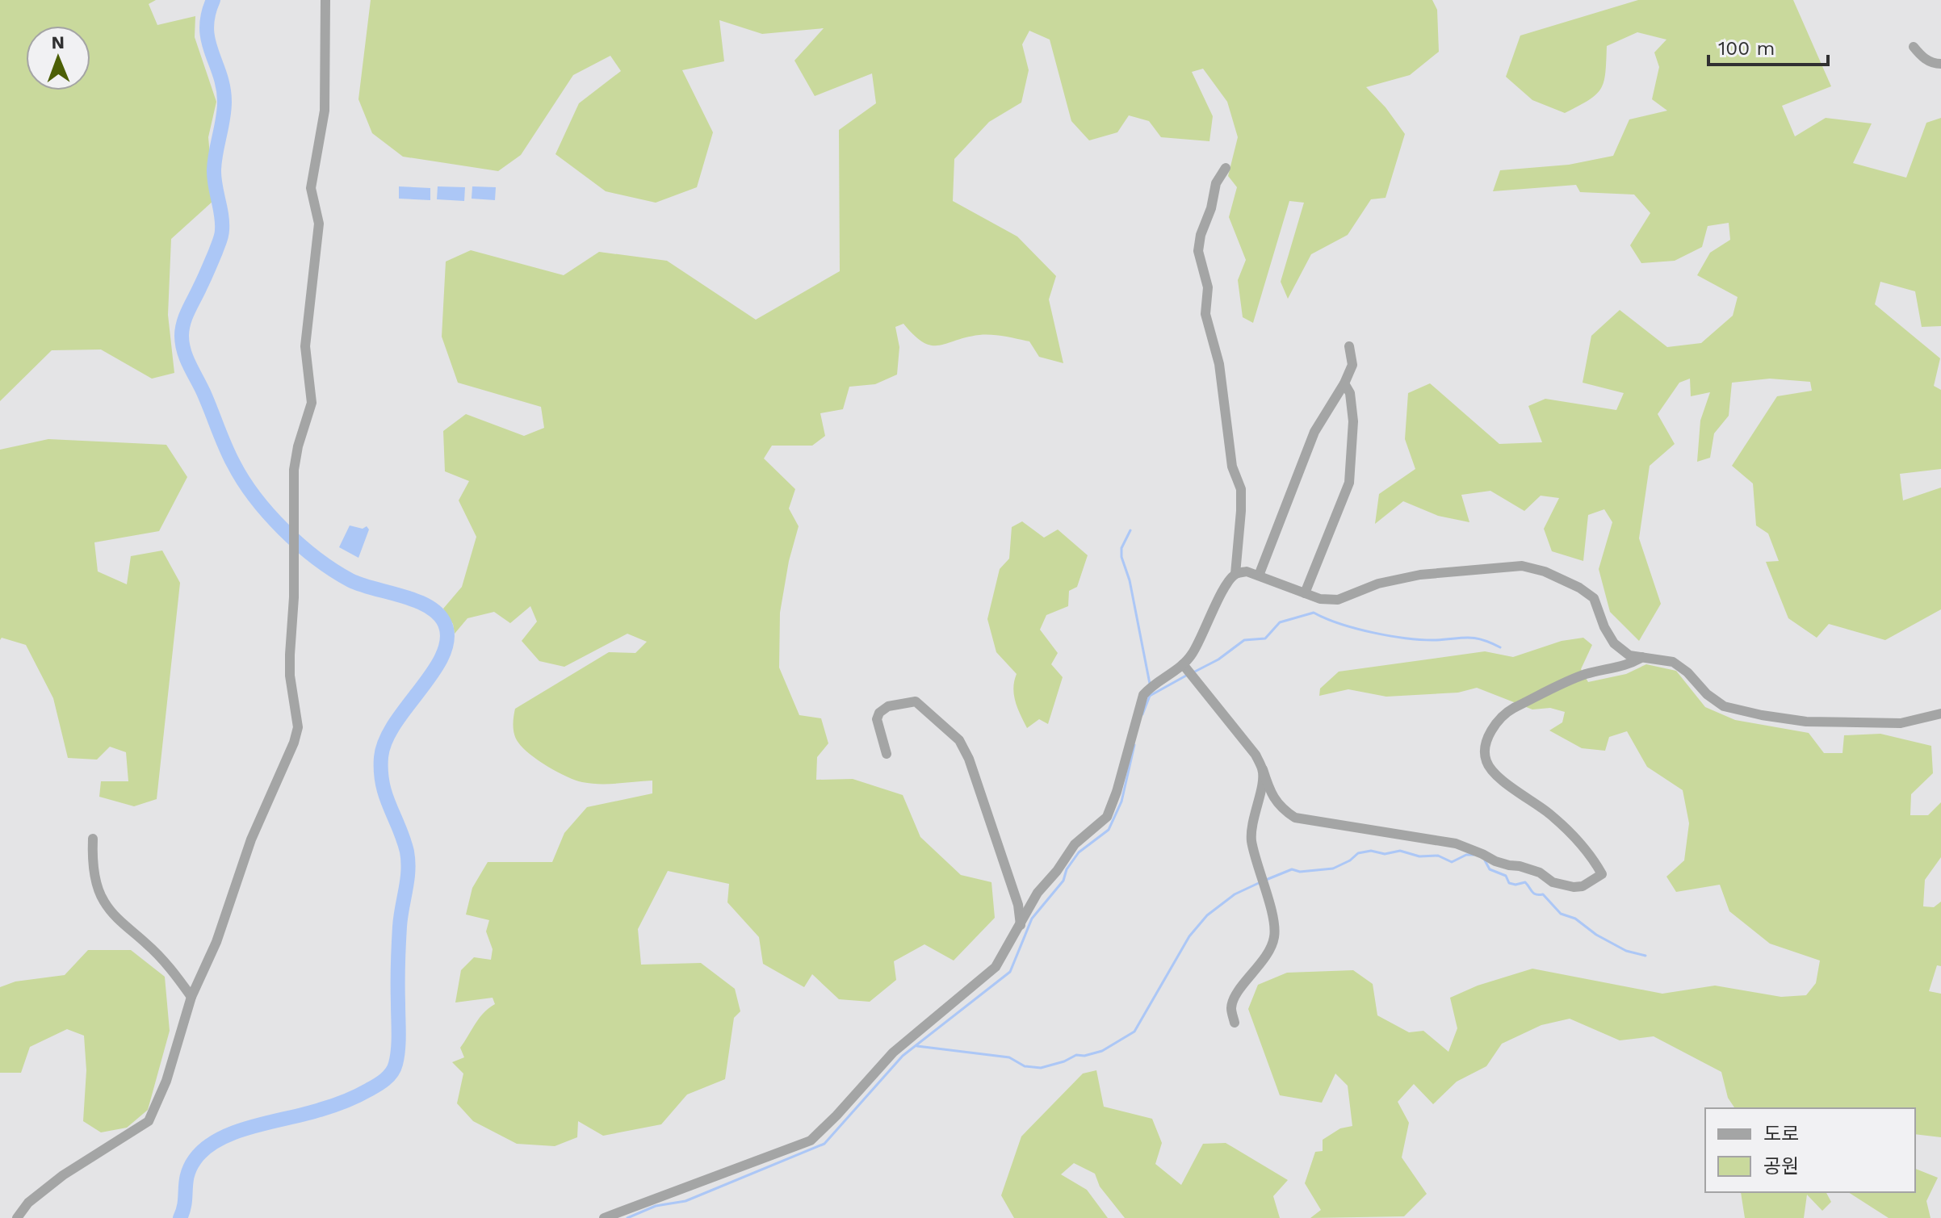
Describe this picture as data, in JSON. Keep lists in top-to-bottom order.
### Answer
{
  "legend": ["도로", "공원"],
  "scale_bar": "100 m",
  "north": "top"
}
